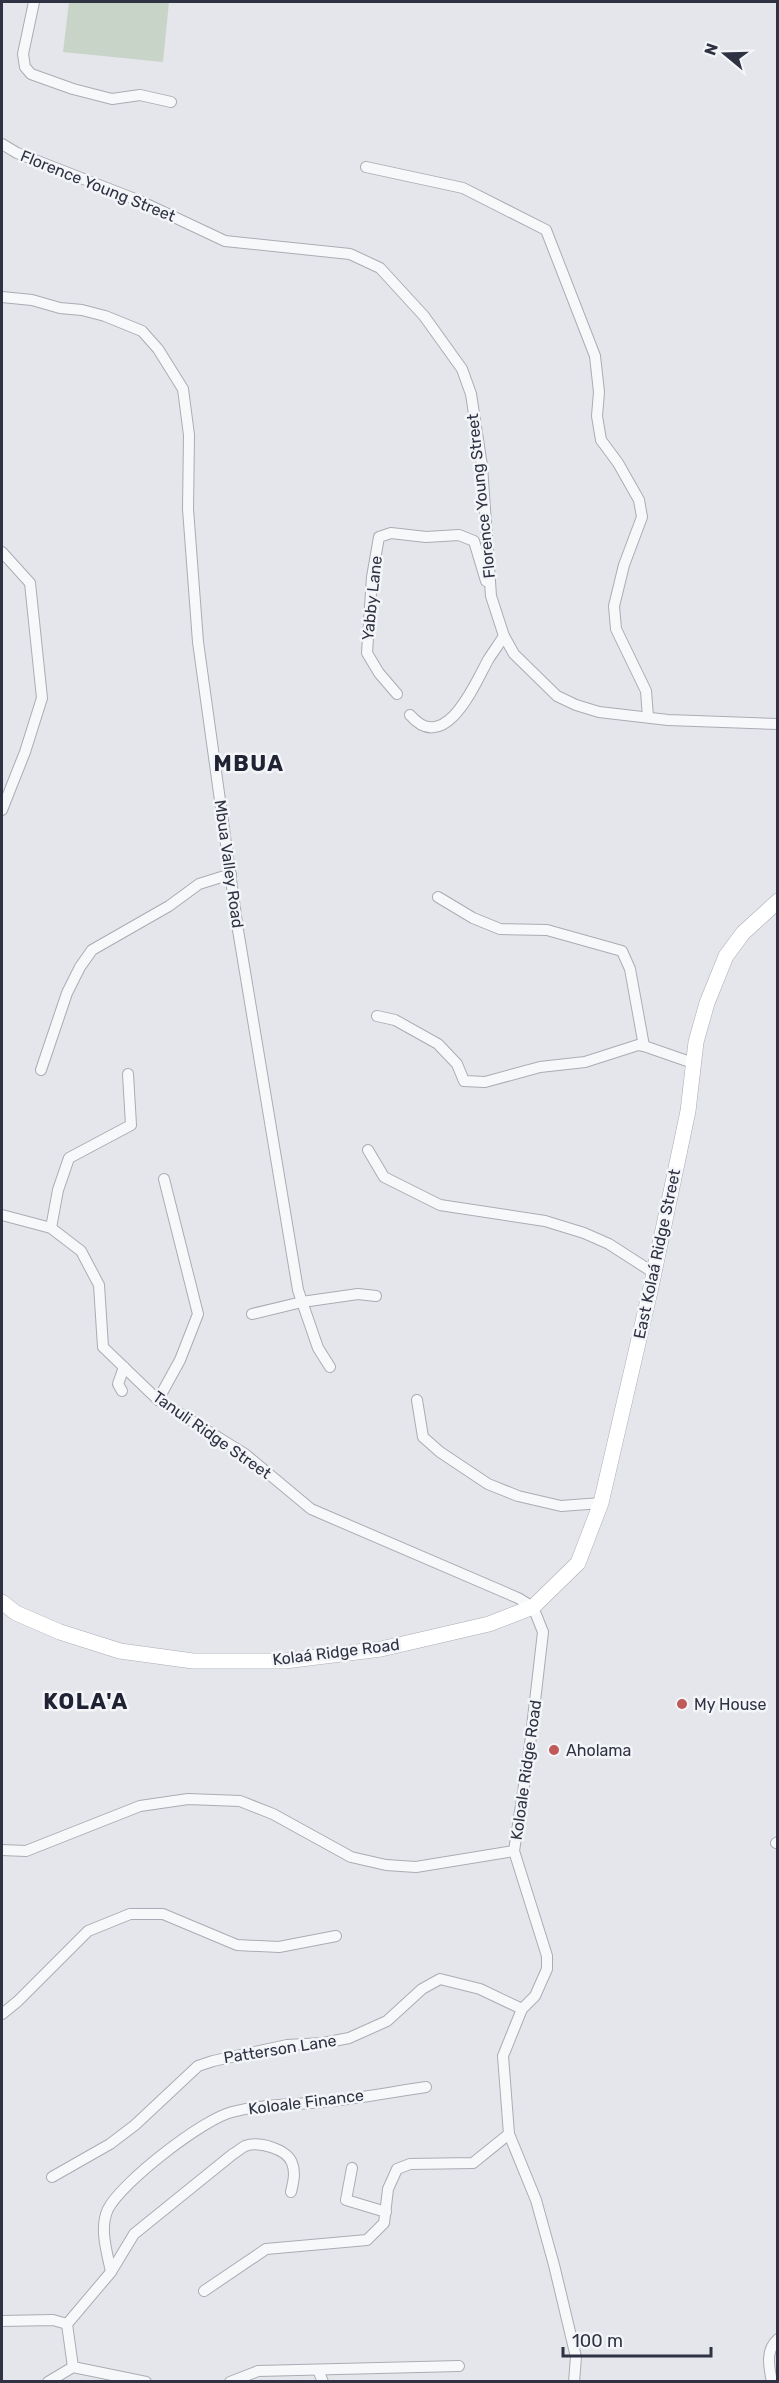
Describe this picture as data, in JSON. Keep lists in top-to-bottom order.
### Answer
{
  "streets": {
    "street": [
      "Florence Young Street",
      "Yabby Lane",
      "Mbua Valley Road",
      "East Kolaá Ridge Street",
      "Tanuli Ridge Street",
      "Kolaá Ridge Road",
      "Koloale Ridge Road",
      "Patterson Lane",
      "Koloale Finance"
    ]
  },
  "crossings": [
    ["Florence Young Street", "Yabby Lane"],
    ["East Kolaá Ridge Street", "Tanuli Ridge Street"],
    ["East Kolaá Ridge Street", "Kolaá Ridge Road"],
    ["East Kolaá Ridge Street", "Koloale Ridge Road"],
    ["Tanuli Ridge Street", "Kolaá Ridge Road"],
    ["Tanuli Ridge Street", "Koloale Ridge Road"],
    ["Kolaá Ridge Road", "Koloale Ridge Road"],
    ["Koloale Ridge Road", "Patterson Lane"]
  ],
  "districts": ["MBUA", "KOLA'A"],
  "places": ["My House", "Aholama"],
  "scale_bar": "100 m",
  "north": "left"
}
